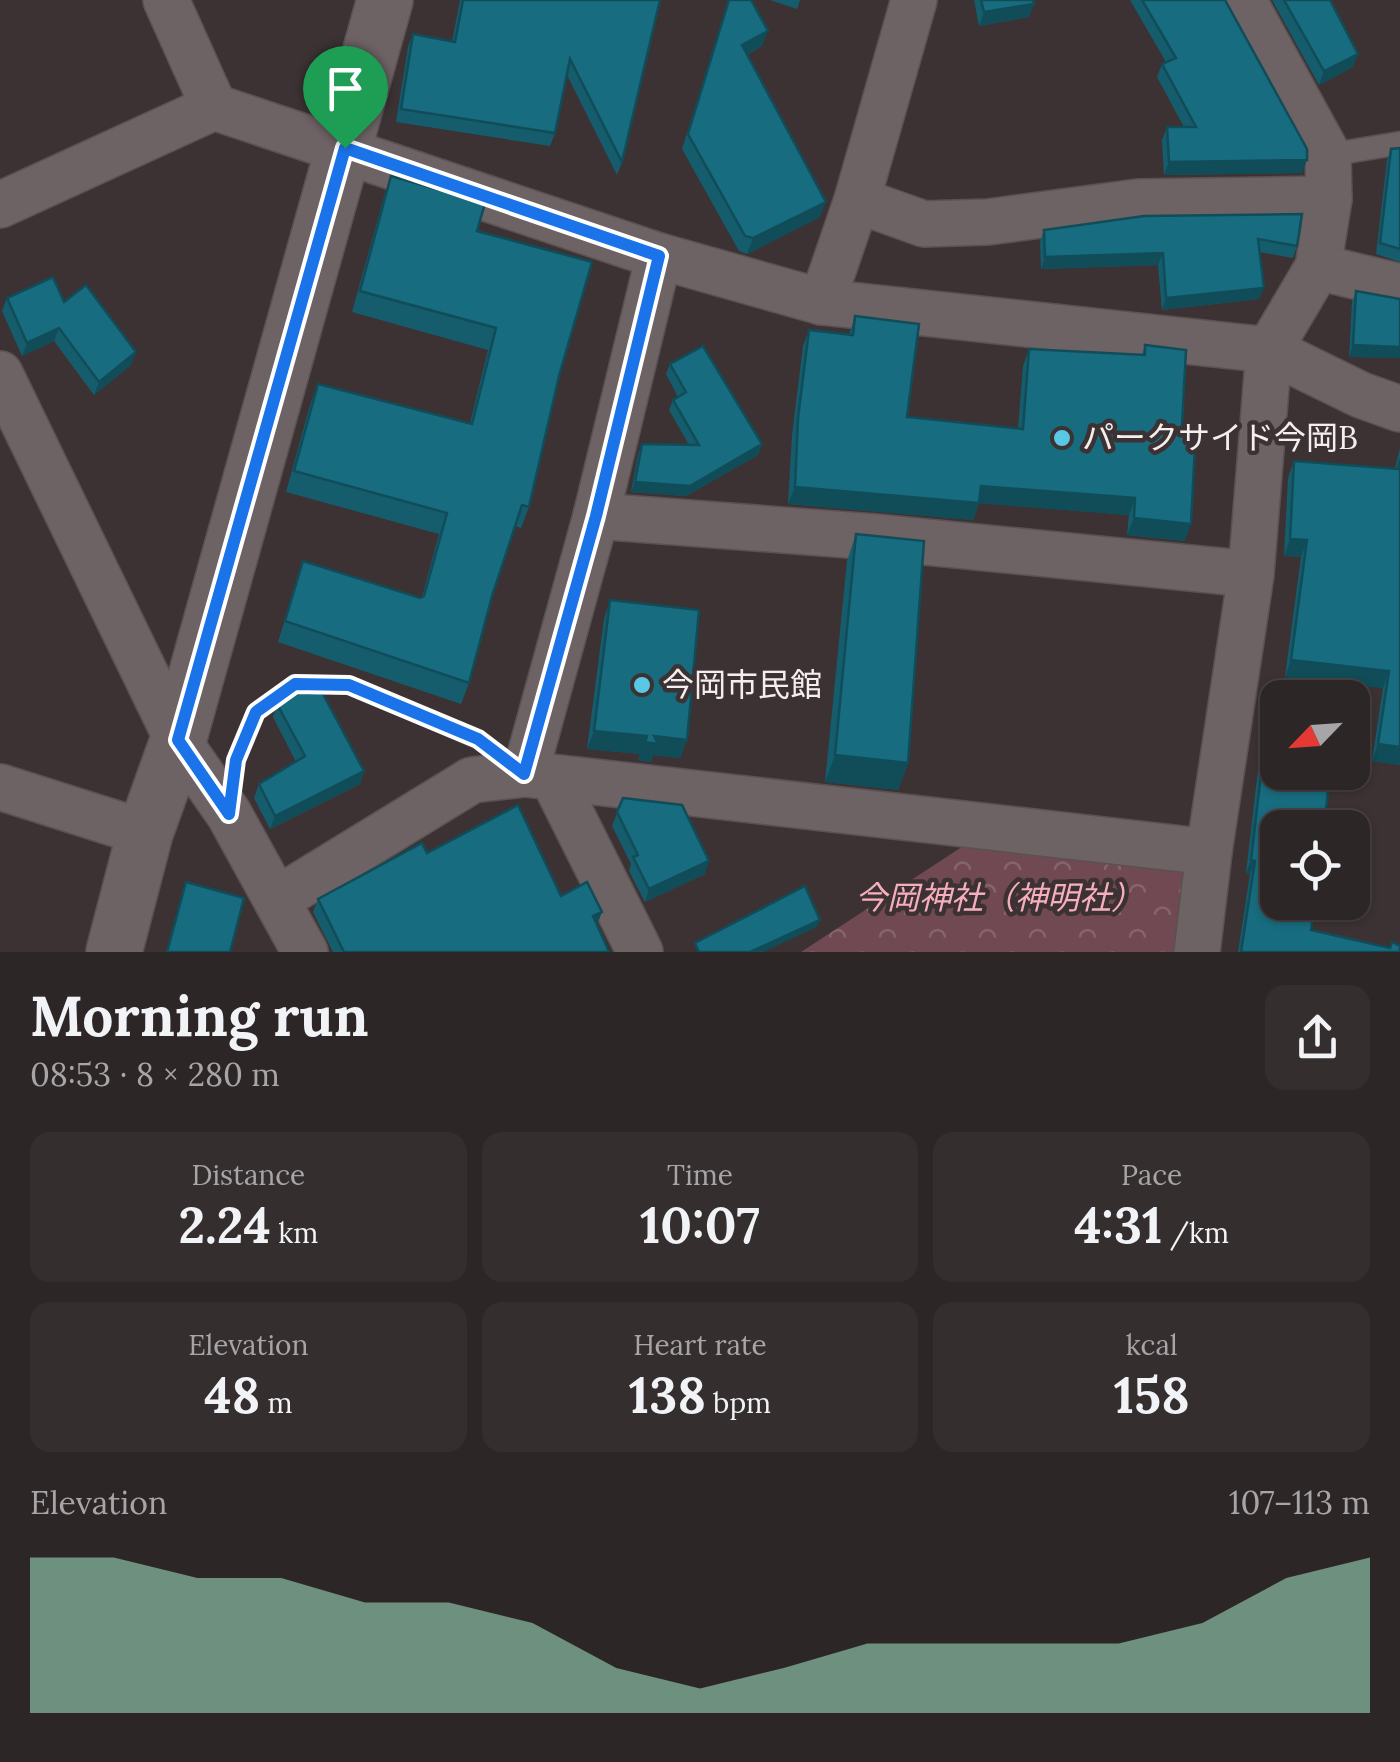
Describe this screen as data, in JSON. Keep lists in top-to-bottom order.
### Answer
{
  "parks": ["今岡神社（神明社）"],
  "places": ["パークサイド今岡B", "今岡市民館"],
  "north": "bottom left",
  "page": {
    "heading": ["Morning run", "08:53 · 8 × 280 m"],
    "stats": [
      ["Distance", "2.24 km"],
      ["Time", "10:07"],
      ["Pace", "4:31 /km"],
      ["Elevation", "48 m"],
      ["Heart rate", "138 bpm"],
      ["kcal", "158"]
    ],
    "chart": ["Elevation", "107–113 m"]
  }
}
